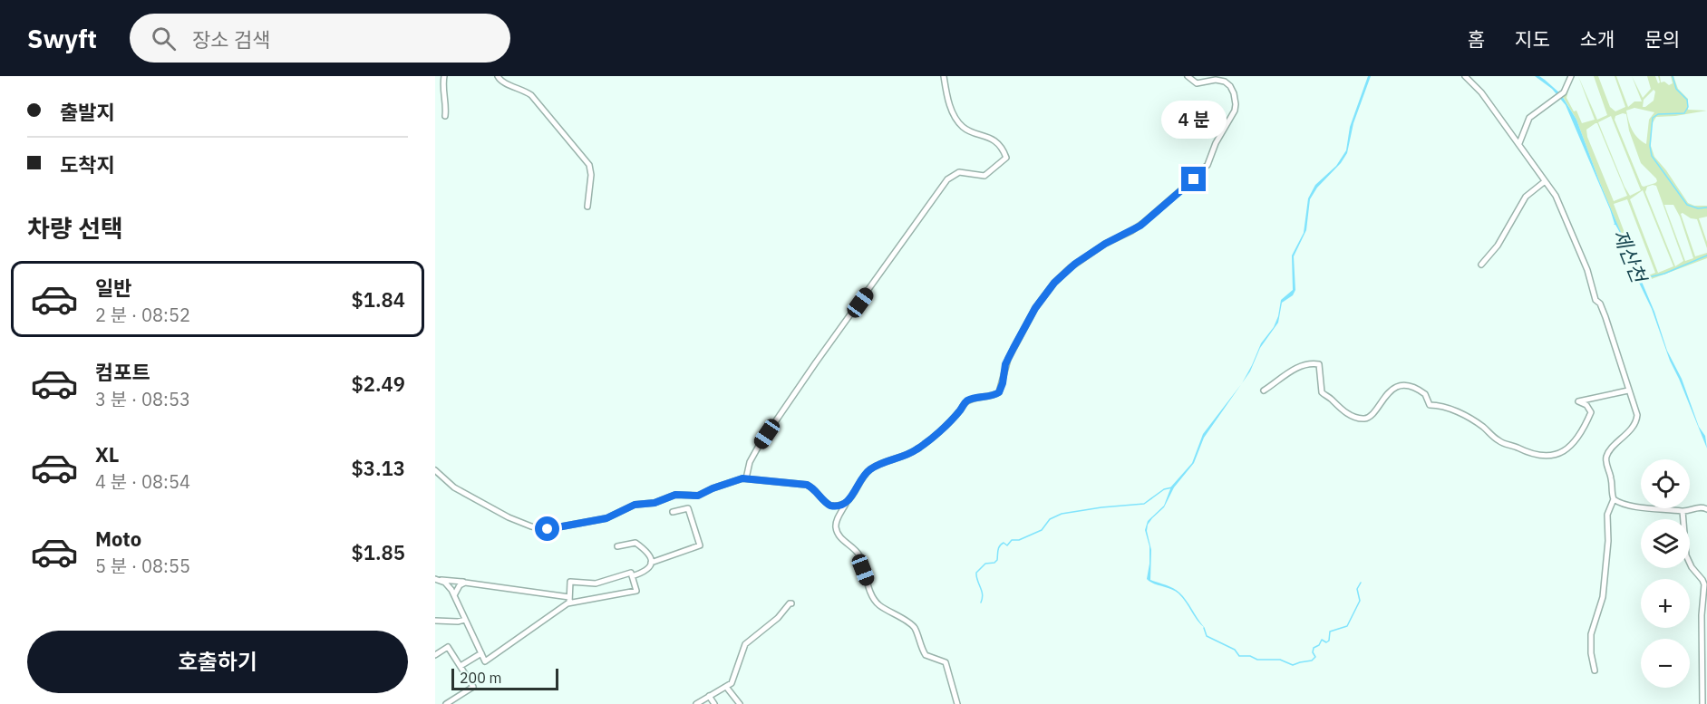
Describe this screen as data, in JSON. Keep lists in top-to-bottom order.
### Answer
{
  "water": ["제산천"],
  "scale_bar": "200 m",
  "page": {
    "header": "Swyft",
    "search": "장소 검색",
    "nav": [
      "홈",
      "지도",
      "소개",
      "문의"
    ],
    "banner": ["출발지", "도착지"],
    "bubble": "4 분",
    "heading": "차량 선택",
    "list": [
      {
        "name": "일반",
        "note": "2 분 · 08:52",
        "value": "$1.84"
      },
      {
        "name": "컴포트",
        "note": "3 분 · 08:53",
        "value": "$2.49"
      },
      {
        "name": "XL",
        "note": "4 분 · 08:54",
        "value": "$3.13"
      },
      {
        "name": "Moto",
        "note": "5 분 · 08:55",
        "value": "$1.85"
      }
    ],
    "map_buttons": ["+", "−"],
    "buttons": "호출하기",
    "scale": "200 m"
  }
}
